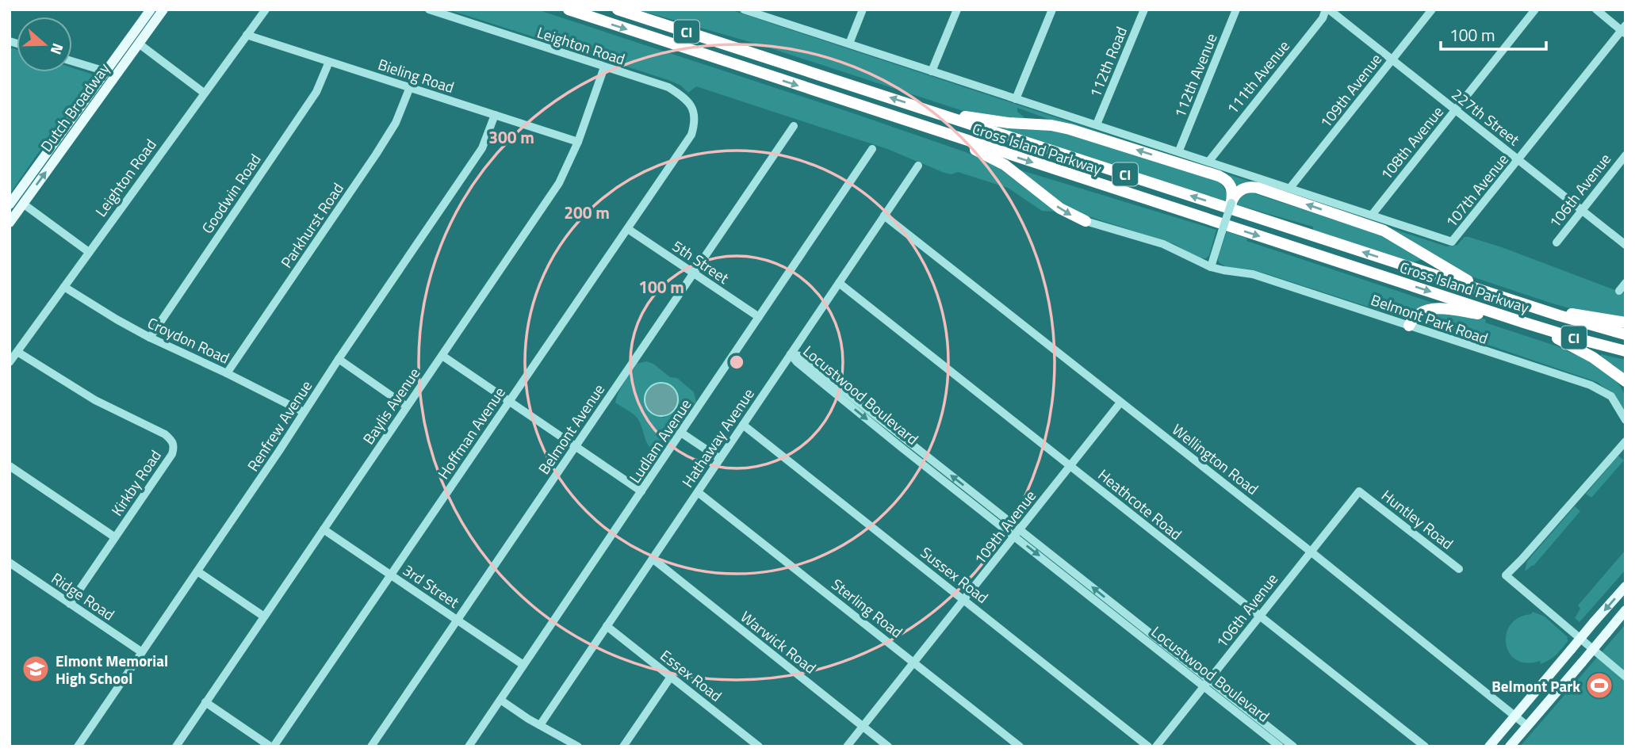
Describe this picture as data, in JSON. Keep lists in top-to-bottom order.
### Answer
{
  "streets": {
    "highway": ["CI", "Cross Island Parkway"],
    "main road": ["Dutch Broadway"],
    "street": [
      "Leighton Road",
      "112th Road",
      "Bieling Road",
      "112th Avenue",
      "111th Avenue",
      "109th Avenue",
      "227th Street",
      "108th Avenue",
      "107th Avenue",
      "106th Avenue",
      "Goodwin Road",
      "Parkhurst Road",
      "5th Street",
      "Belmont Park Road",
      "Croydon Road",
      "Locustwood Boulevard",
      "Baylis Avenue",
      "Renfrew Avenue",
      "Belmont Avenue",
      "Hoffman Avenue",
      "Hathaway Avenue",
      "Ludlam Avenue",
      "Wellington Road",
      "Kirkby Road",
      "Heathcote Road",
      "Huntley Road",
      "Sussex Road",
      "3rd Street",
      "Ridge Road",
      "Sterling Road",
      "Warwick Road",
      "Essex Road"
    ]
  },
  "crossings": [
    ["Leighton Road", "Bieling Road"],
    ["Leighton Road", "Croydon Road"],
    ["Leighton Road", "Baylis Avenue"],
    ["Leighton Road", "Hoffman Avenue"],
    ["Leighton Road", "Kirkby Road"],
    ["Bieling Road", "Goodwin Road"],
    ["Bieling Road", "Parkhurst Road"],
    ["Bieling Road", "Baylis Avenue"],
    ["Bieling Road", "Renfrew Avenue"],
    ["111th Avenue", "227th Street"],
    ["109th Avenue", "227th Street"],
    ["109th Avenue", "Locustwood Boulevard"],
    ["109th Avenue", "Wellington Road"],
    ["109th Avenue", "Heathcote Road"],
    ["109th Avenue", "Sussex Road"],
    ["109th Avenue", "Sterling Road"],
    ["109th Avenue", "Warwick Road"],
    ["227th Street", "108th Avenue"],
    ["227th Street", "107th Avenue"],
    ["227th Street", "106th Avenue"],
    ["108th Avenue", "107th Avenue"],
    ["106th Avenue", "Locustwood Boulevard"],
    ["106th Avenue", "Wellington Road"],
    ["106th Avenue", "Heathcote Road"],
    ["106th Avenue", "Huntley Road"],
    ["Goodwin Road", "Croydon Road"],
    ["Parkhurst Road", "Croydon Road"],
    ["5th Street", "Belmont Avenue"],
    ["5th Street", "Hoffman Avenue"],
    ["5th Street", "Ludlam Avenue"],
    ["Croydon Road", "Renfrew Avenue"],
    ["Locustwood Boulevard", "Hathaway Avenue"],
    ["Baylis Avenue", "3rd Street"],
    ["Renfrew Avenue", "Ridge Road"],
    ["Belmont Avenue", "3rd Street"],
    ["Hoffman Avenue", "3rd Street"],
    ["Hathaway Avenue", "Wellington Road"],
    ["Hathaway Avenue", "Heathcote Road"],
    ["Hathaway Avenue", "Sussex Road"],
    ["Hathaway Avenue", "Sterling Road"],
    ["Hathaway Avenue", "Warwick Road"],
    ["Hathaway Avenue", "Essex Road"],
    ["Ludlam Avenue", "3rd Street"],
    ["Kirkby Road", "Ridge Road"]
  ],
  "places": {
    "school or university": ["Elmont Memorial High School"],
    "sports": ["Belmont Park"]
  },
  "scale_bar": "100 m",
  "north": "right",
  "rings": ["300 m", "200 m", "100 m"]
}
